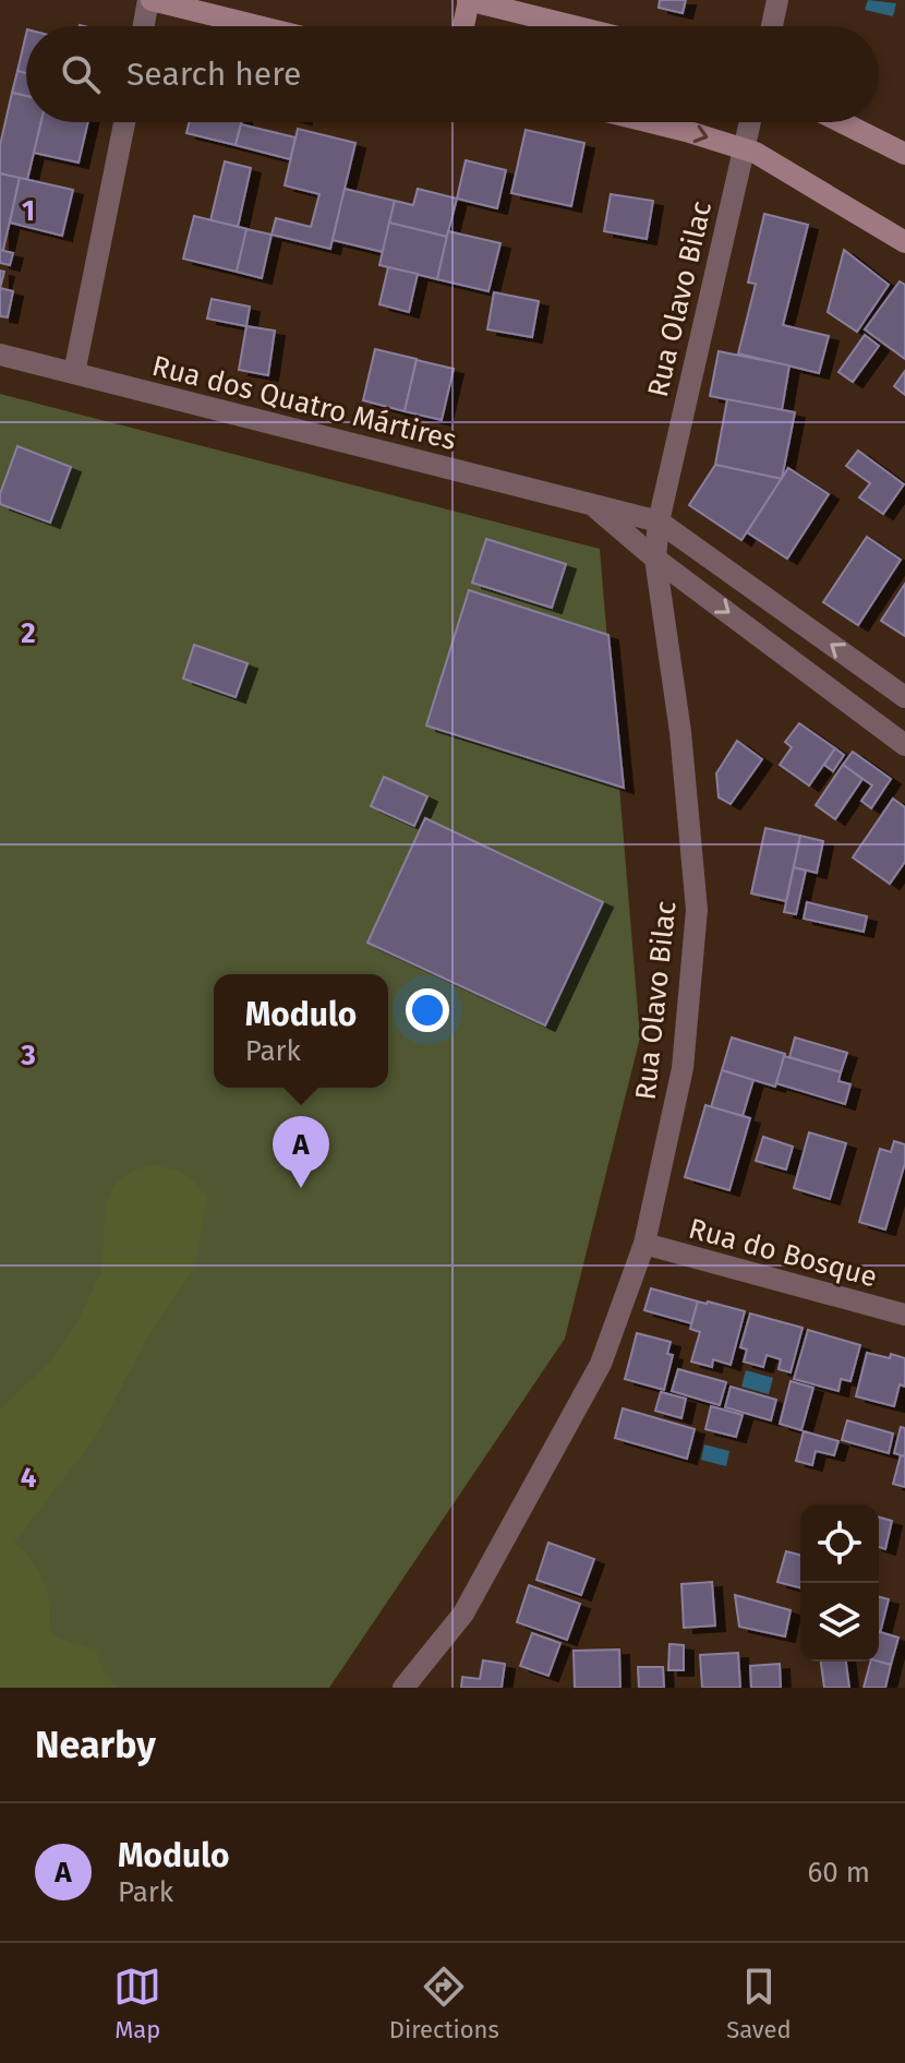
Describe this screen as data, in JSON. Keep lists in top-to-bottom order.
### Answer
{
  "streets": {
    "street": ["Rua Olavo Bilac", "Rua dos Quatro Mártires", "Rua do Bosque"]
  },
  "crossings": [
    ["Rua Olavo Bilac", "Rua dos Quatro Mártires"],
    ["Rua Olavo Bilac", "Rua do Bosque"]
  ],
  "page": {
    "search": "Search here",
    "popup": ["Modulo", "Park"],
    "pins": "A",
    "heading": "Nearby",
    "list": [
      {
        "mark": "A",
        "name": "Modulo",
        "note": "Park",
        "value": "60 m"
      }
    ],
    "nav": ["Map", "Directions", "Saved"]
  },
  "grid": {
    "rows": [
      "1",
      "2",
      "3",
      "4"
    ]
  }
}
